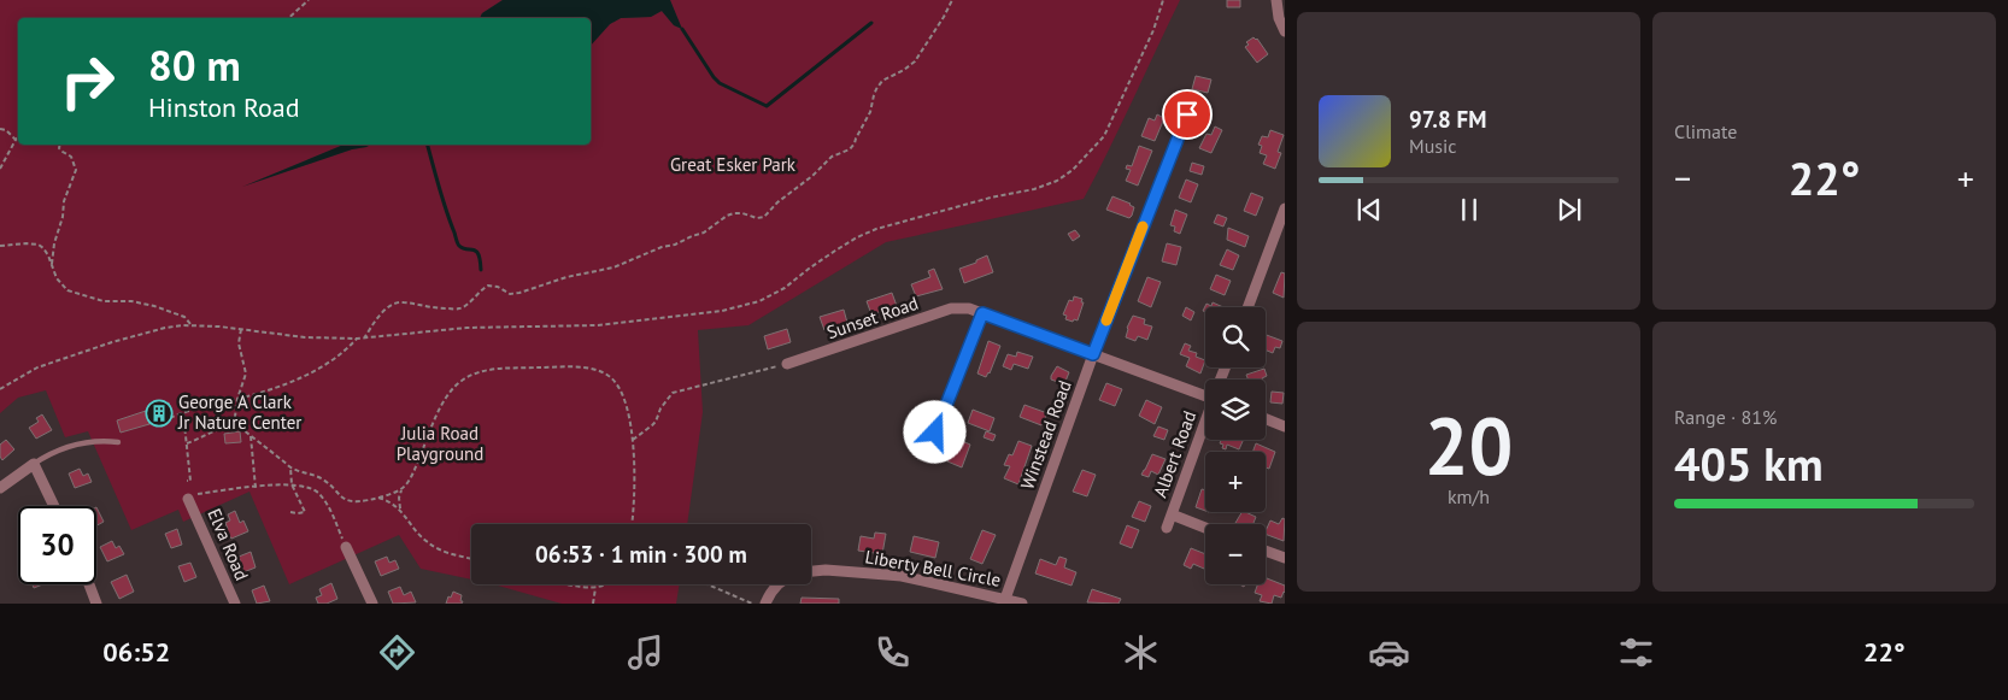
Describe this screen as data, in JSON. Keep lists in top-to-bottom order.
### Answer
{
  "streets": {
    "street": [
      "Sunset Road",
      "Winstead Road",
      "Albert Road",
      "Elva Road",
      "Liberty Bell Circle"
    ]
  },
  "crossings": [
    ["Winstead Road", "Liberty Bell Circle"]
  ],
  "parks": ["Great Esker Park", "Julia Road Playground"],
  "places": {
    "building": ["George A Clark Jr Nature Center"]
  },
  "page": {
    "tile": [
      "Climate",
      ["20", "km/h"],
      ["Range · 81%", "405 km"]
    ],
    "turn": ["80 m", "Hinston Road"],
    "song": ["97.8 FM", "Music"],
    "heat": ["−", "22°", "+"],
    "map_buttons": ["+", "−"],
    "limit": "30",
    "trip": "06:53 · 1 min · 300 m",
    "tabs": ["06:52", "22°"]
  }
}
